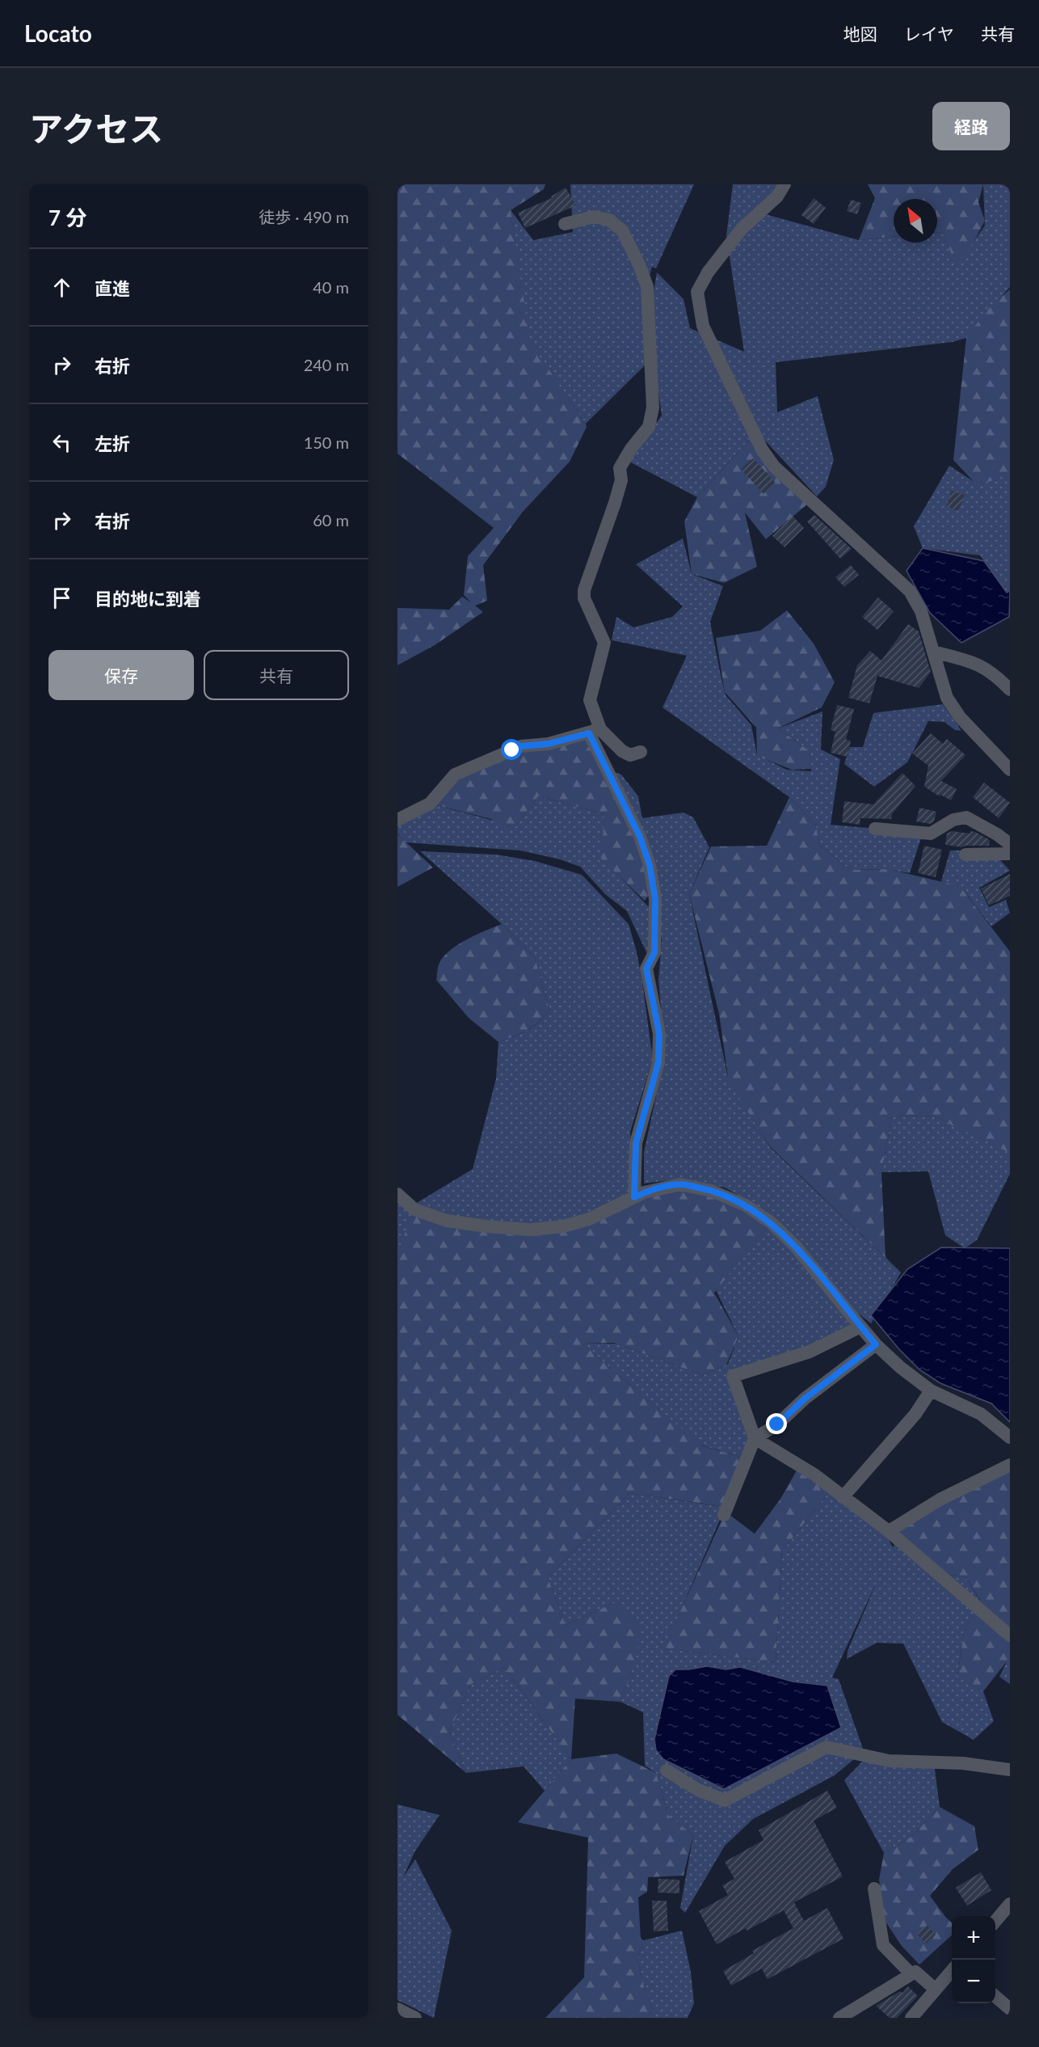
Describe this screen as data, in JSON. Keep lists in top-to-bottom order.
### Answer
{
  "north": "top left",
  "page": {
    "header": "Locato",
    "nav": ["地図", "レイヤ", "共有"],
    "title": "アクセス",
    "buttons": [
      "経路",
      ["保存", "共有"]
    ],
    "heading": ["7 分", "徒歩 · 490 m"],
    "list": [
      ["直進", "40 m"],
      ["右折", "240 m"],
      ["左折", "150 m"],
      ["右折", "60 m"],
      "目的地に到着"
    ],
    "map_buttons": ["+", "−"]
  }
}
